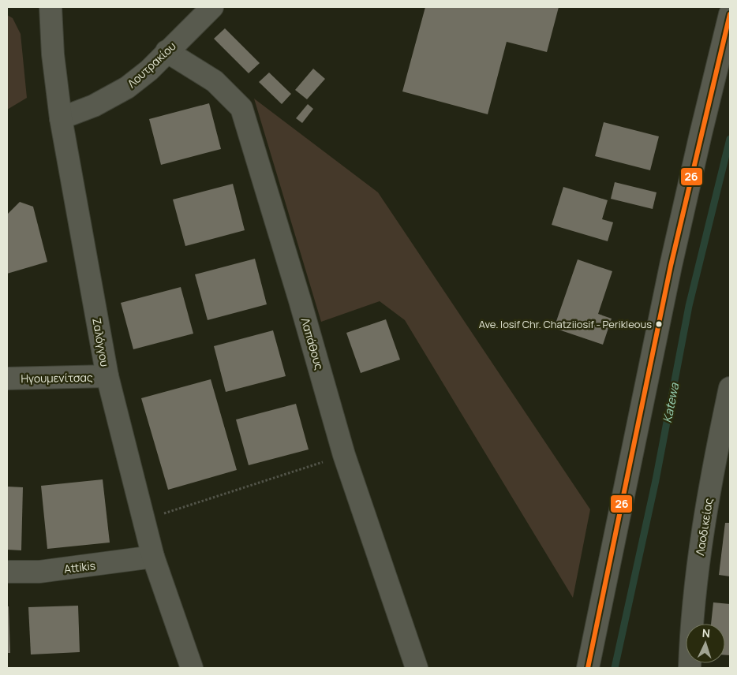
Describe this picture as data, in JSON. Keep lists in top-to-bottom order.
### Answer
{
  "streets": {
    "street": [
      "Λουτρακίου",
      "Ζαλόγγου",
      "Λαπάθους",
      "Ηγουμενίτσας",
      "Λαοδικείας",
      "Attikis"
    ]
  },
  "crossings": [
    ["Λουτρακίου", "Ζαλόγγου"],
    ["Λουτρακίου", "Λαπάθους"],
    ["Ζαλόγγου", "Ηγουμενίτσας"],
    ["Ζαλόγγου", "Attikis"]
  ],
  "water": ["Katewa"],
  "places": ["Ave. Iosif Chr. Chatziiosif - Perikleous"],
  "lines": ["transit line 26"],
  "north": "top"
}
